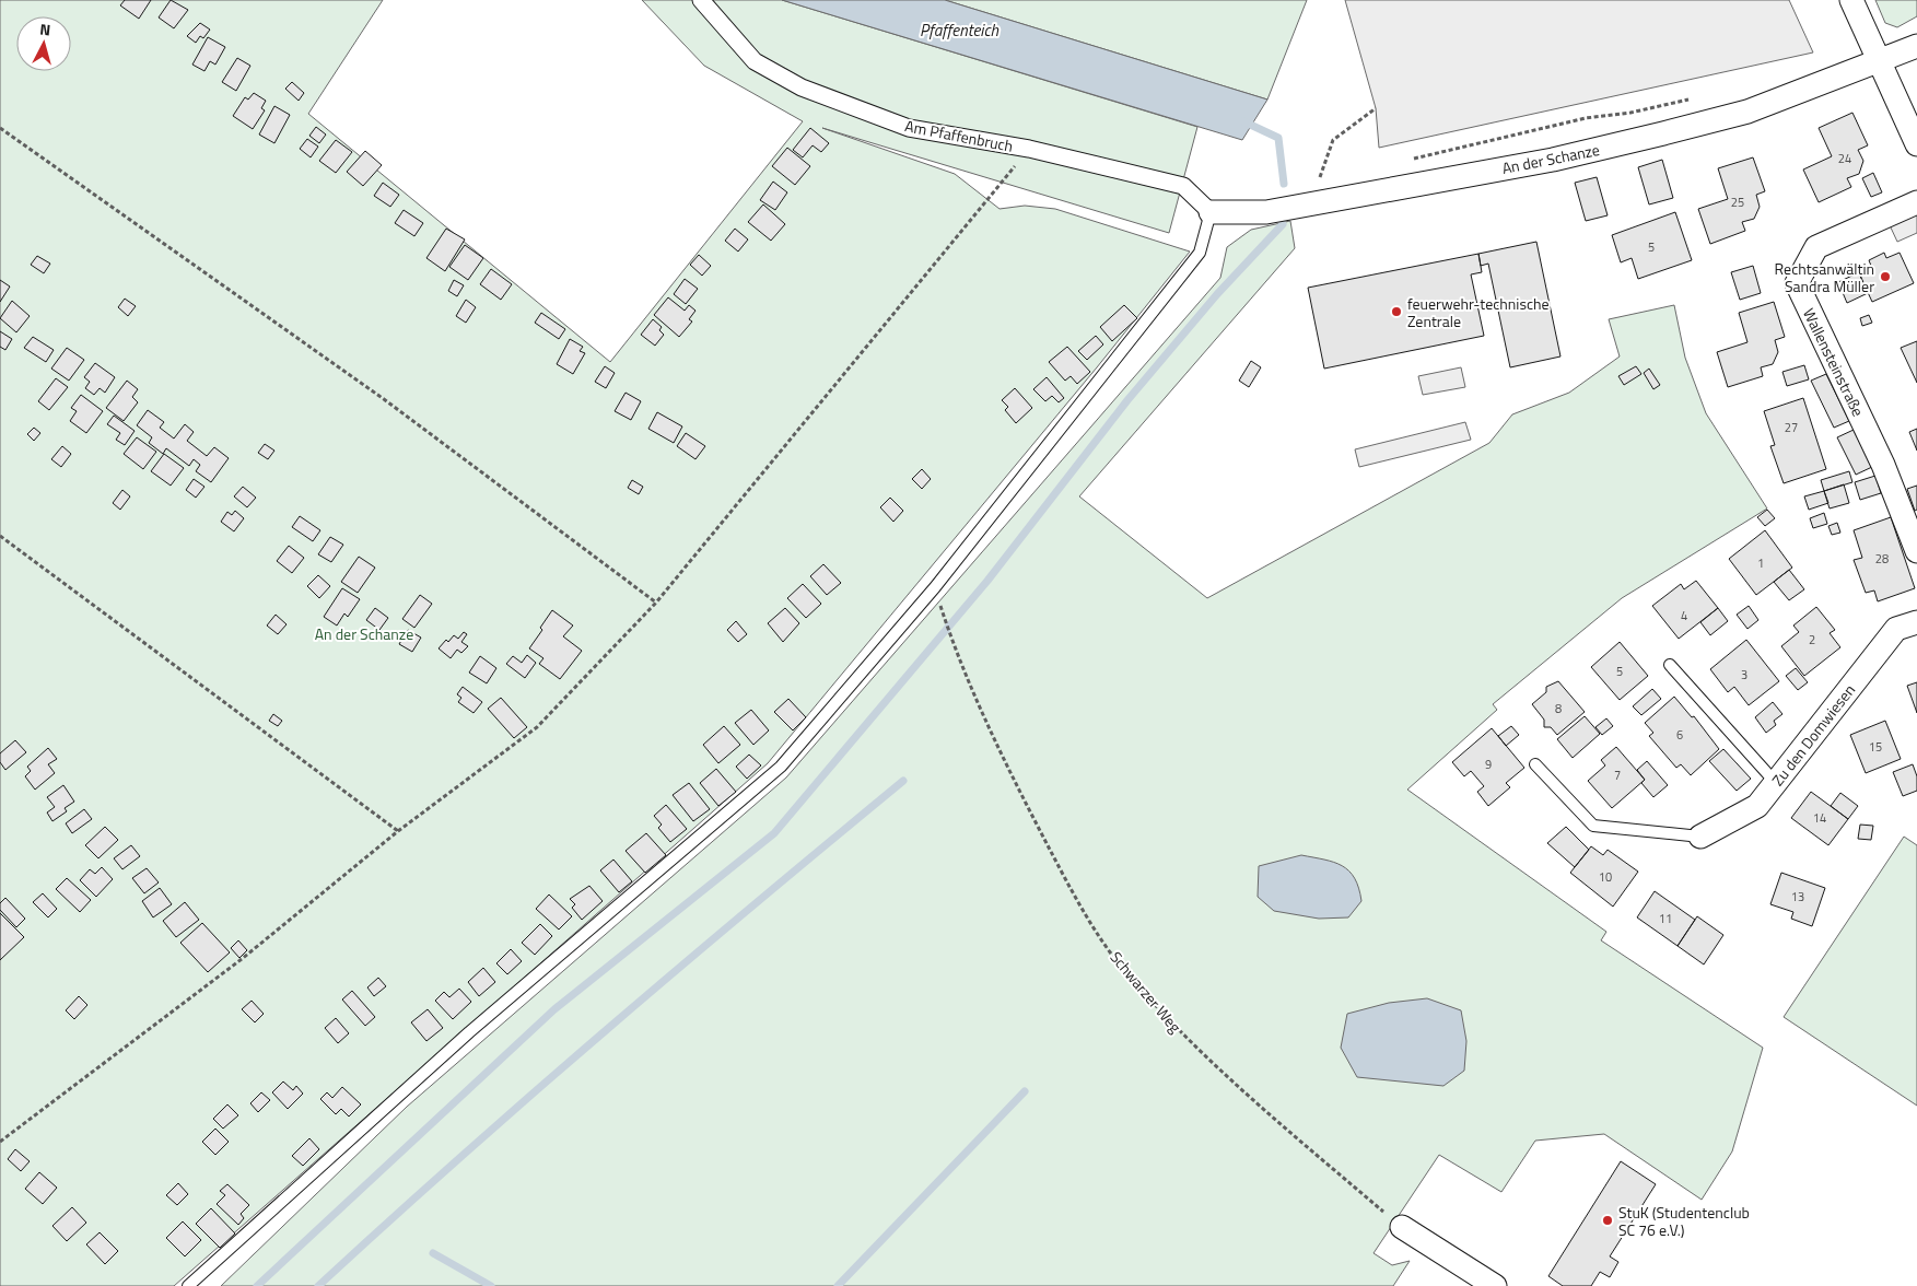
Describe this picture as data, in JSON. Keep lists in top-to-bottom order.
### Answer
{
  "streets": {
    "street": [
      "Am Pfaffenbruch",
      "An der Schanze",
      "Wallensteinstraße",
      "Zu den Domwiesen"
    ],
    "path": ["Schwarzer Weg"]
  },
  "crossings": [
    ["Am Pfaffenbruch", "An der Schanze"]
  ],
  "water": ["Pfaffenteich"],
  "parks": ["An der Schanze"],
  "places": ["Rechtsanwältin Sandra Müller", "feuerwehr-technische Zentrale", "StuK (Studentenclub SC 76 e.V.)"],
  "house_numbers": [
    "24",
    "25",
    "5",
    "27",
    "28",
    "1",
    "4",
    "2",
    "5",
    "3",
    "8",
    "6",
    "15",
    "9",
    "7",
    "14",
    "10",
    "13",
    "11"
  ],
  "north": "top"
}
